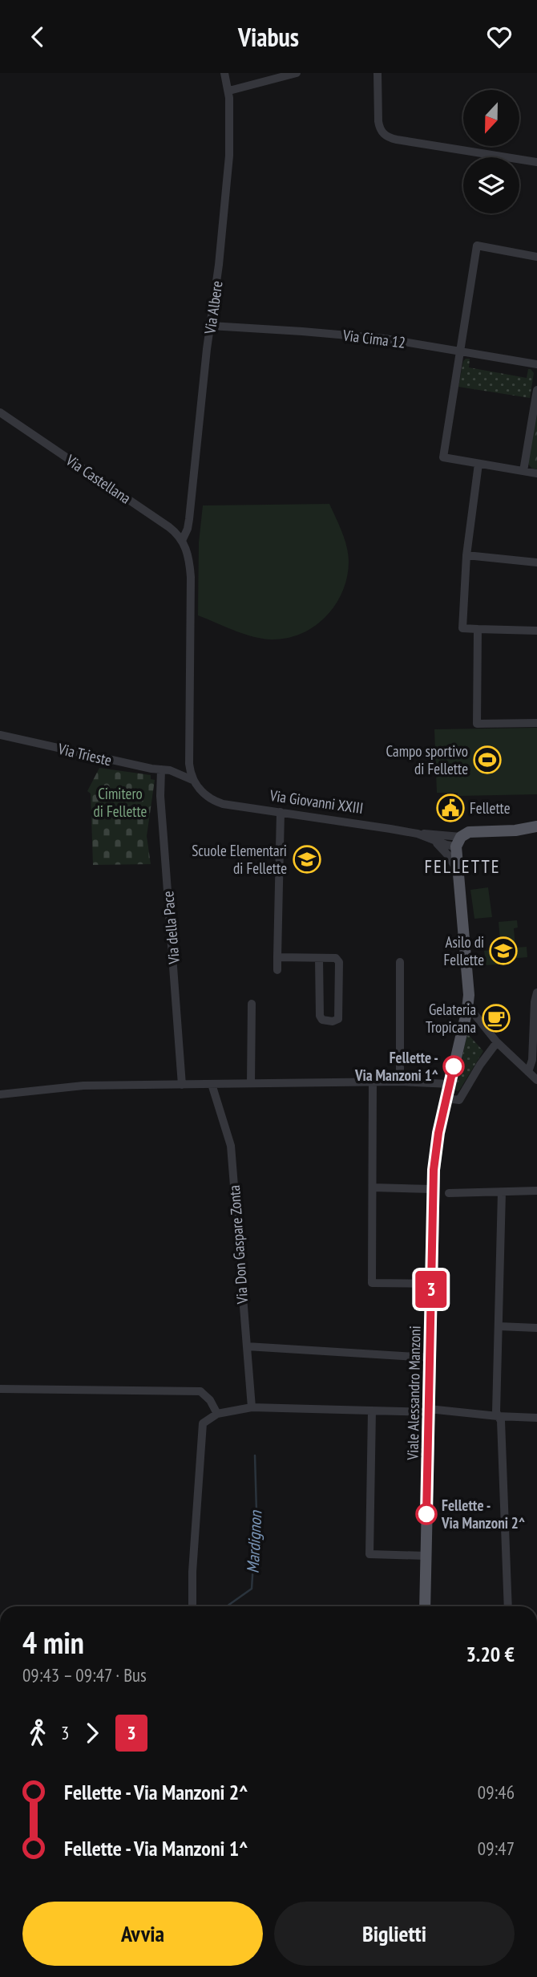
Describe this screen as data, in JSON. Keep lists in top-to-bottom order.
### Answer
{
  "streets": {
    "main road": ["Via Giovanni XXIII", "Viale Alessandro Manzoni"],
    "street": [
      "Via Albere",
      "Via Cima 12",
      "Via Castellana",
      "Via Trieste",
      "Via della Pace",
      "Via Don Gaspare Zonta"
    ]
  },
  "crossings": [
    ["Via Albere", "Via Cima 12"],
    ["Via Albere", "Via Castellana"],
    ["Via Trieste", "Via Giovanni XXIII"],
    ["Via Trieste", "Via della Pace"]
  ],
  "districts": ["FELLETTE"],
  "water": ["Mardignon"],
  "parks": ["Cimitero di Fellette"],
  "places": {
    "sports": ["Campo sportivo di Fellette"],
    "public building": ["Fellette"],
    "school or university": ["Scuole Elementari di Fellette", "Asilo di Fellette"],
    "cafe": ["Gelateria Tropicana"],
    "other": ["Fellette - Via Manzoni 1^", "Fellette - Via Manzoni 2^"]
  },
  "lines": ["bus line 3"],
  "north": "bottom",
  "page": {
    "header": "Viabus",
    "on_map": "3",
    "heading": ["4 min", "09:43 – 09:47 · Bus", "3.20 €"],
    "legs": ["3", "3"],
    "list": [
      {
        "name": "Fellette - Via Manzoni 2^",
        "value": "09:46"
      },
      {
        "name": "Fellette - Via Manzoni 1^",
        "value": "09:47"
      }
    ],
    "buttons": ["Avvia", "Biglietti"]
  }
}
